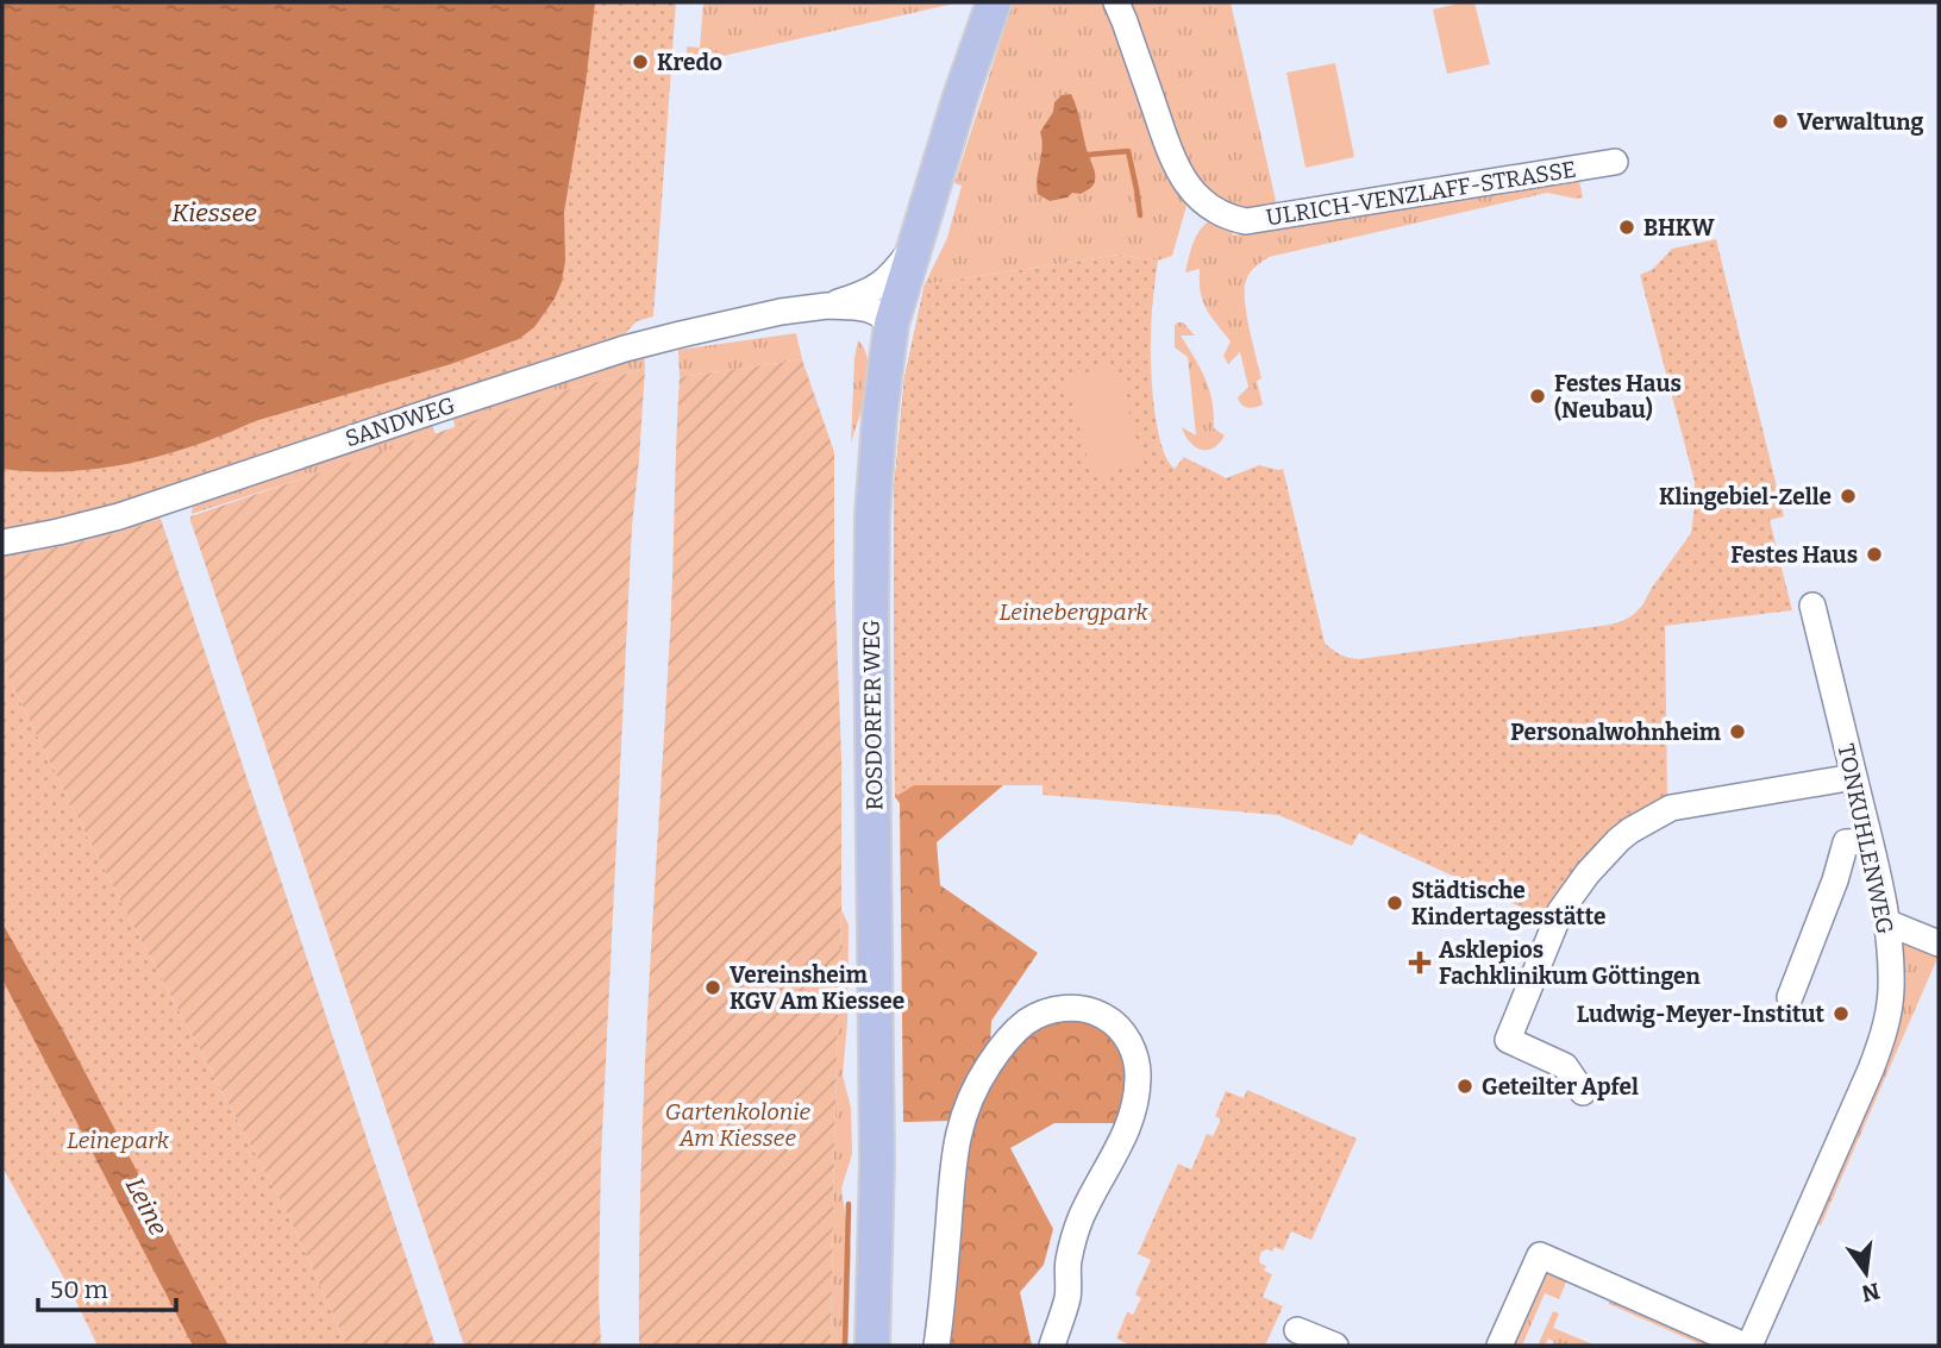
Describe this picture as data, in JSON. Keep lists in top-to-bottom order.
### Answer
{
  "streets": {
    "main road": ["ROSDORFER WEG"],
    "street": ["ULRICH-VENZLAFF-STRASSE", "SANDWEG", "TONKUHLENWEG"]
  },
  "crossings": [
    ["SANDWEG", "ROSDORFER WEG"]
  ],
  "water": ["Kiessee", "Leine"],
  "parks": ["Leinebergpark", "Gartenkolonie Am Kiessee", "Leinepark"],
  "places": {
    "other": [
      "Kredo",
      "Verwaltung",
      "BHKW",
      "Festes Haus (Neubau)",
      "Klingebiel-Zelle",
      "Festes Haus",
      "Personalwohnheim",
      "Städtische Kindertagesstätte",
      "Vereinsheim KGV Am Kiessee",
      "Ludwig-Meyer-Institut",
      "Geteilter Apfel"
    ],
    "health": ["Asklepios Fachklinikum Göttingen"]
  },
  "scale_bar": "50 m",
  "north": "bottom"
}
